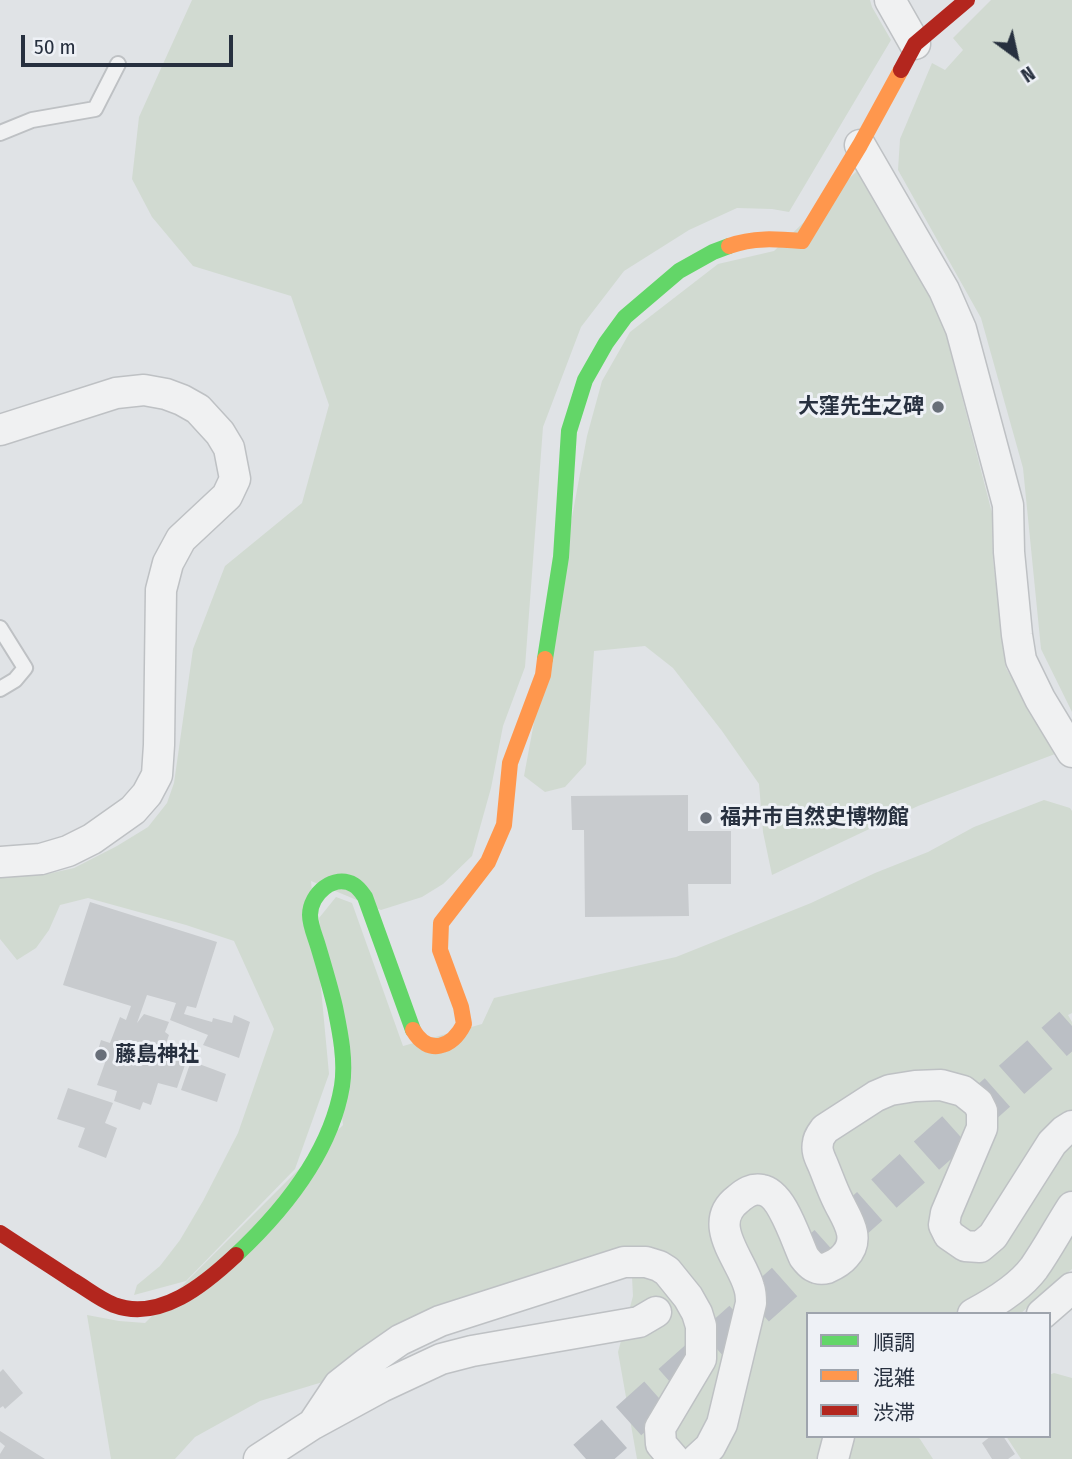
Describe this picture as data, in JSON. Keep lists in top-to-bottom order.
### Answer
{
  "places": ["大窪先生之碑", "福井市自然史博物館", "藤島神社"],
  "legend": ["順調", "混雑", "渋滞"],
  "scale_bar": "50 m",
  "north": "bottom right"
}
